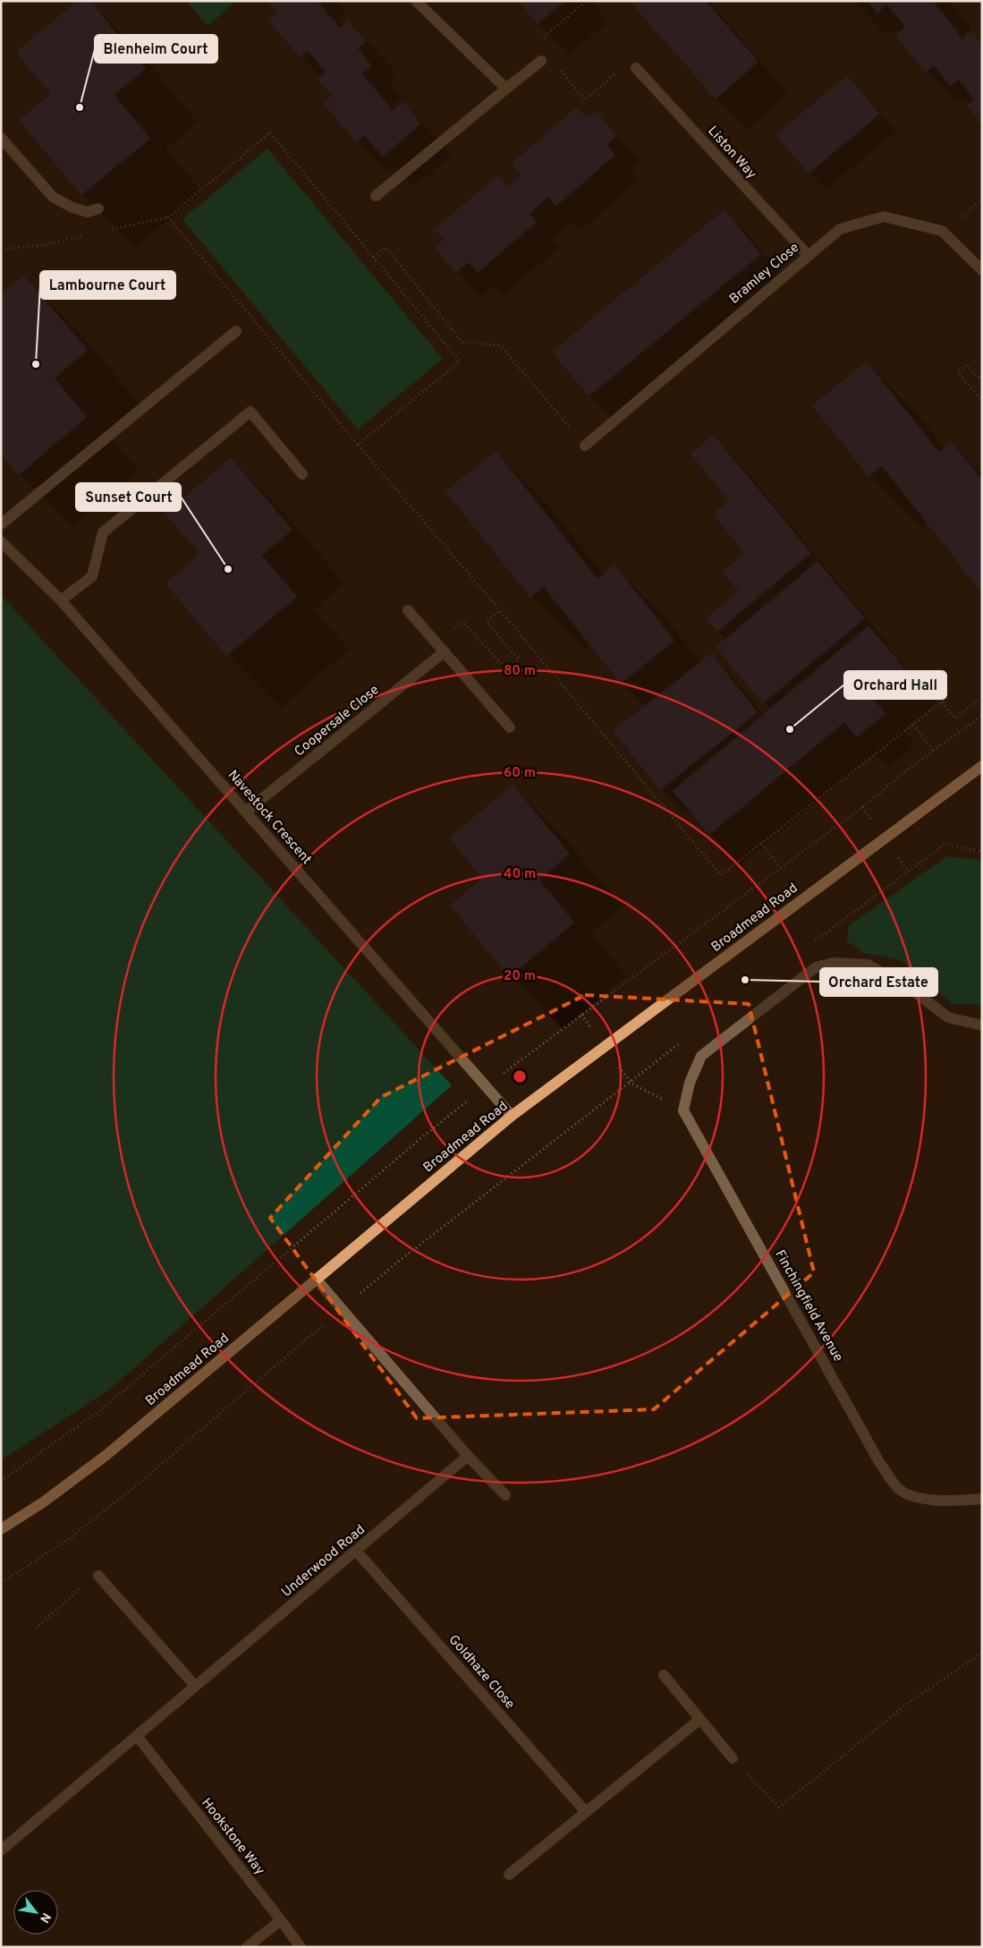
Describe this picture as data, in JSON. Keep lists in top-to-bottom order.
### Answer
{
  "streets": {
    "main road": ["Broadmead Road"],
    "street": [
      "Liston Way",
      "Bramley Close",
      "Coopersale Close",
      "Navestock Crescent",
      "Finchingfield Avenue",
      "Underwood Road",
      "Goldhaze Close",
      "Hookstone Way"
    ]
  },
  "crossings": [
    ["Liston Way", "Bramley Close"],
    ["Coopersale Close", "Navestock Crescent"],
    ["Navestock Crescent", "Broadmead Road"],
    ["Underwood Road", "Goldhaze Close"],
    ["Underwood Road", "Hookstone Way"]
  ],
  "places": [
    "Blenheim Court",
    "Lambourne Court",
    "Sunset Court",
    "Orchard Hall",
    "Orchard Estate"
  ],
  "north": "bottom right",
  "rings": [
    "80 m",
    "60 m",
    "40 m",
    "20 m"
  ]
}
